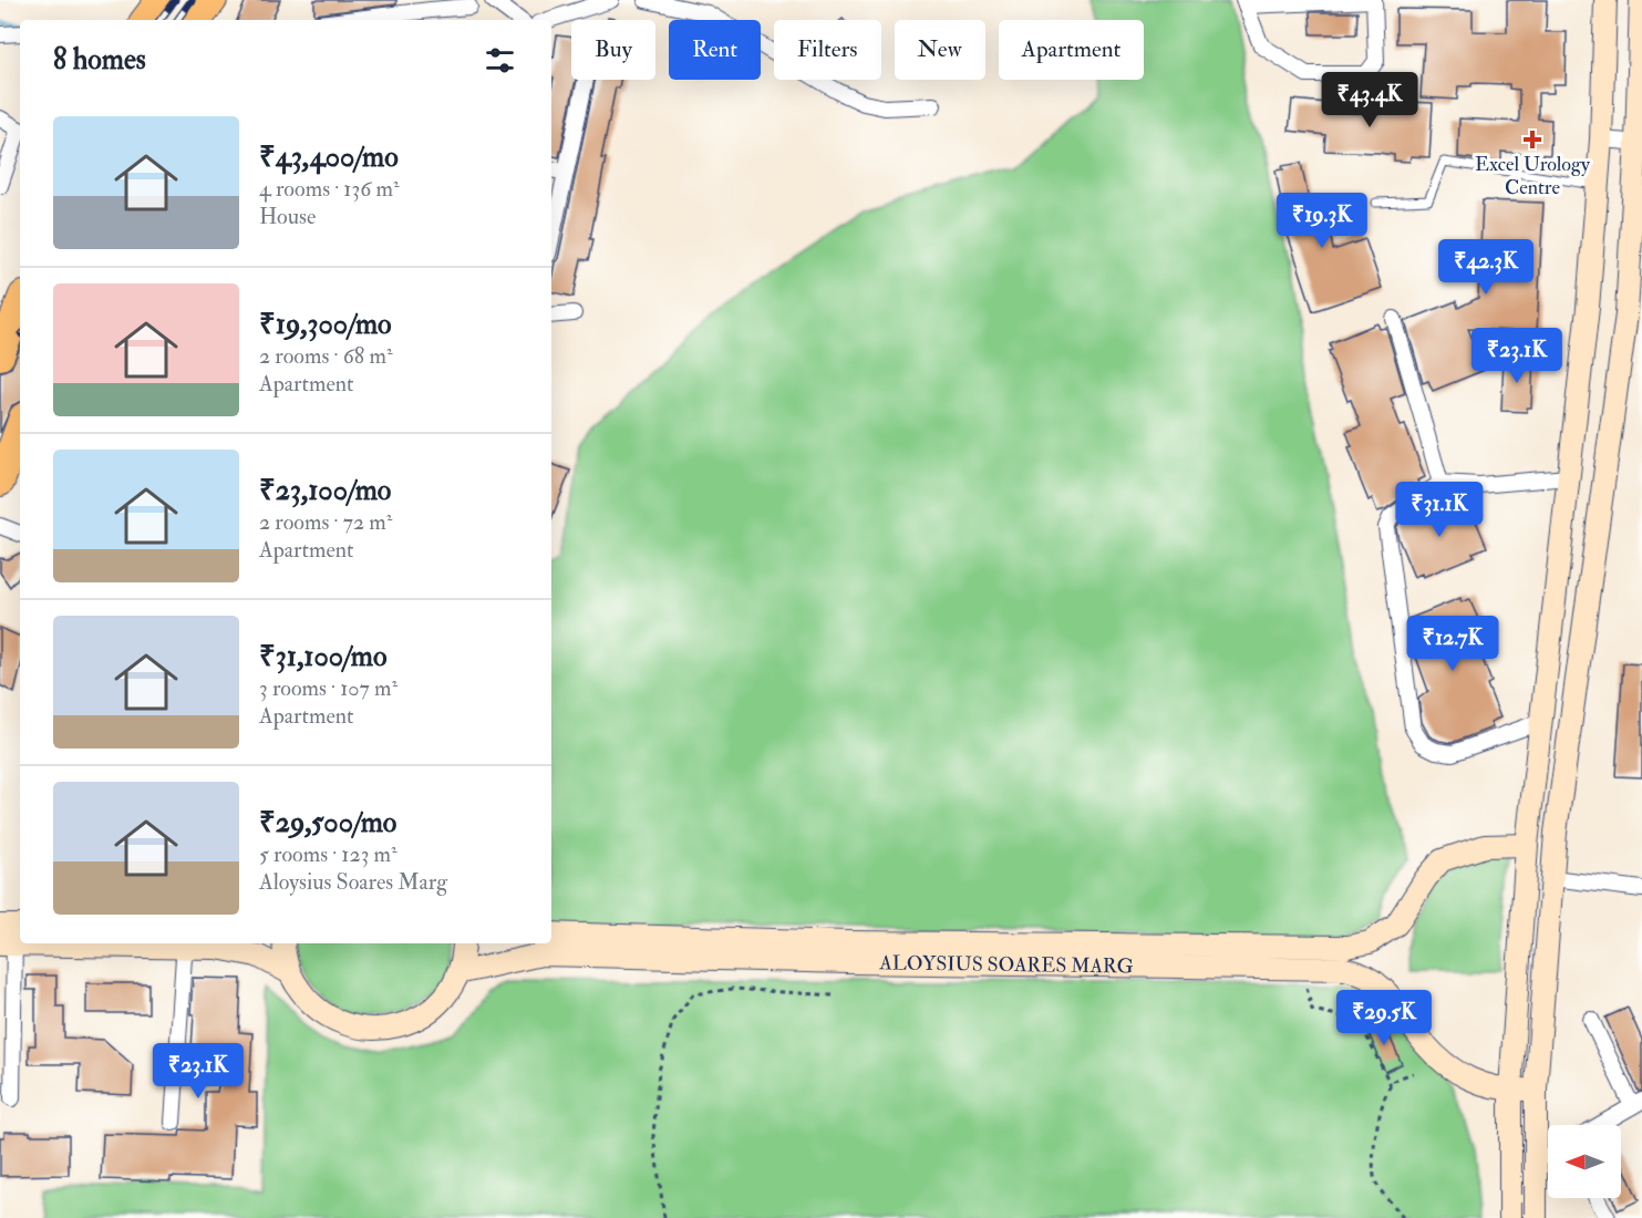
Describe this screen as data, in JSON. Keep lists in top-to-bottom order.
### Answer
{
  "streets": {
    "main road": ["ALOYSIUS SOARES MARG"]
  },
  "places": {
    "health": ["Excel Urology Centre"]
  },
  "north": "left",
  "page": {
    "chip": [
      "Buy",
      "Rent",
      "Filters",
      "New",
      "Apartment"
    ],
    "heading": "8 homes",
    "price": [
      "₹43.4K",
      "₹19.3K",
      "₹42.3K",
      "₹23.1K",
      "₹31.1K",
      "₹12.7K",
      "₹29.5K",
      "₹23.1K"
    ],
    "list": [
      {
        "name": "₹43,400/mo",
        "note": "4 rooms · 136 m² · House"
      },
      {
        "name": "₹19,300/mo",
        "note": "2 rooms · 68 m² · Apartment"
      },
      {
        "name": "₹23,100/mo",
        "note": "2 rooms · 72 m² · Apartment"
      },
      {
        "name": "₹31,100/mo",
        "note": "3 rooms · 107 m² · Apartment"
      },
      {
        "name": "₹29,500/mo",
        "note": "5 rooms · 123 m² · Aloysius Soares Marg"
      }
    ]
  }
}
